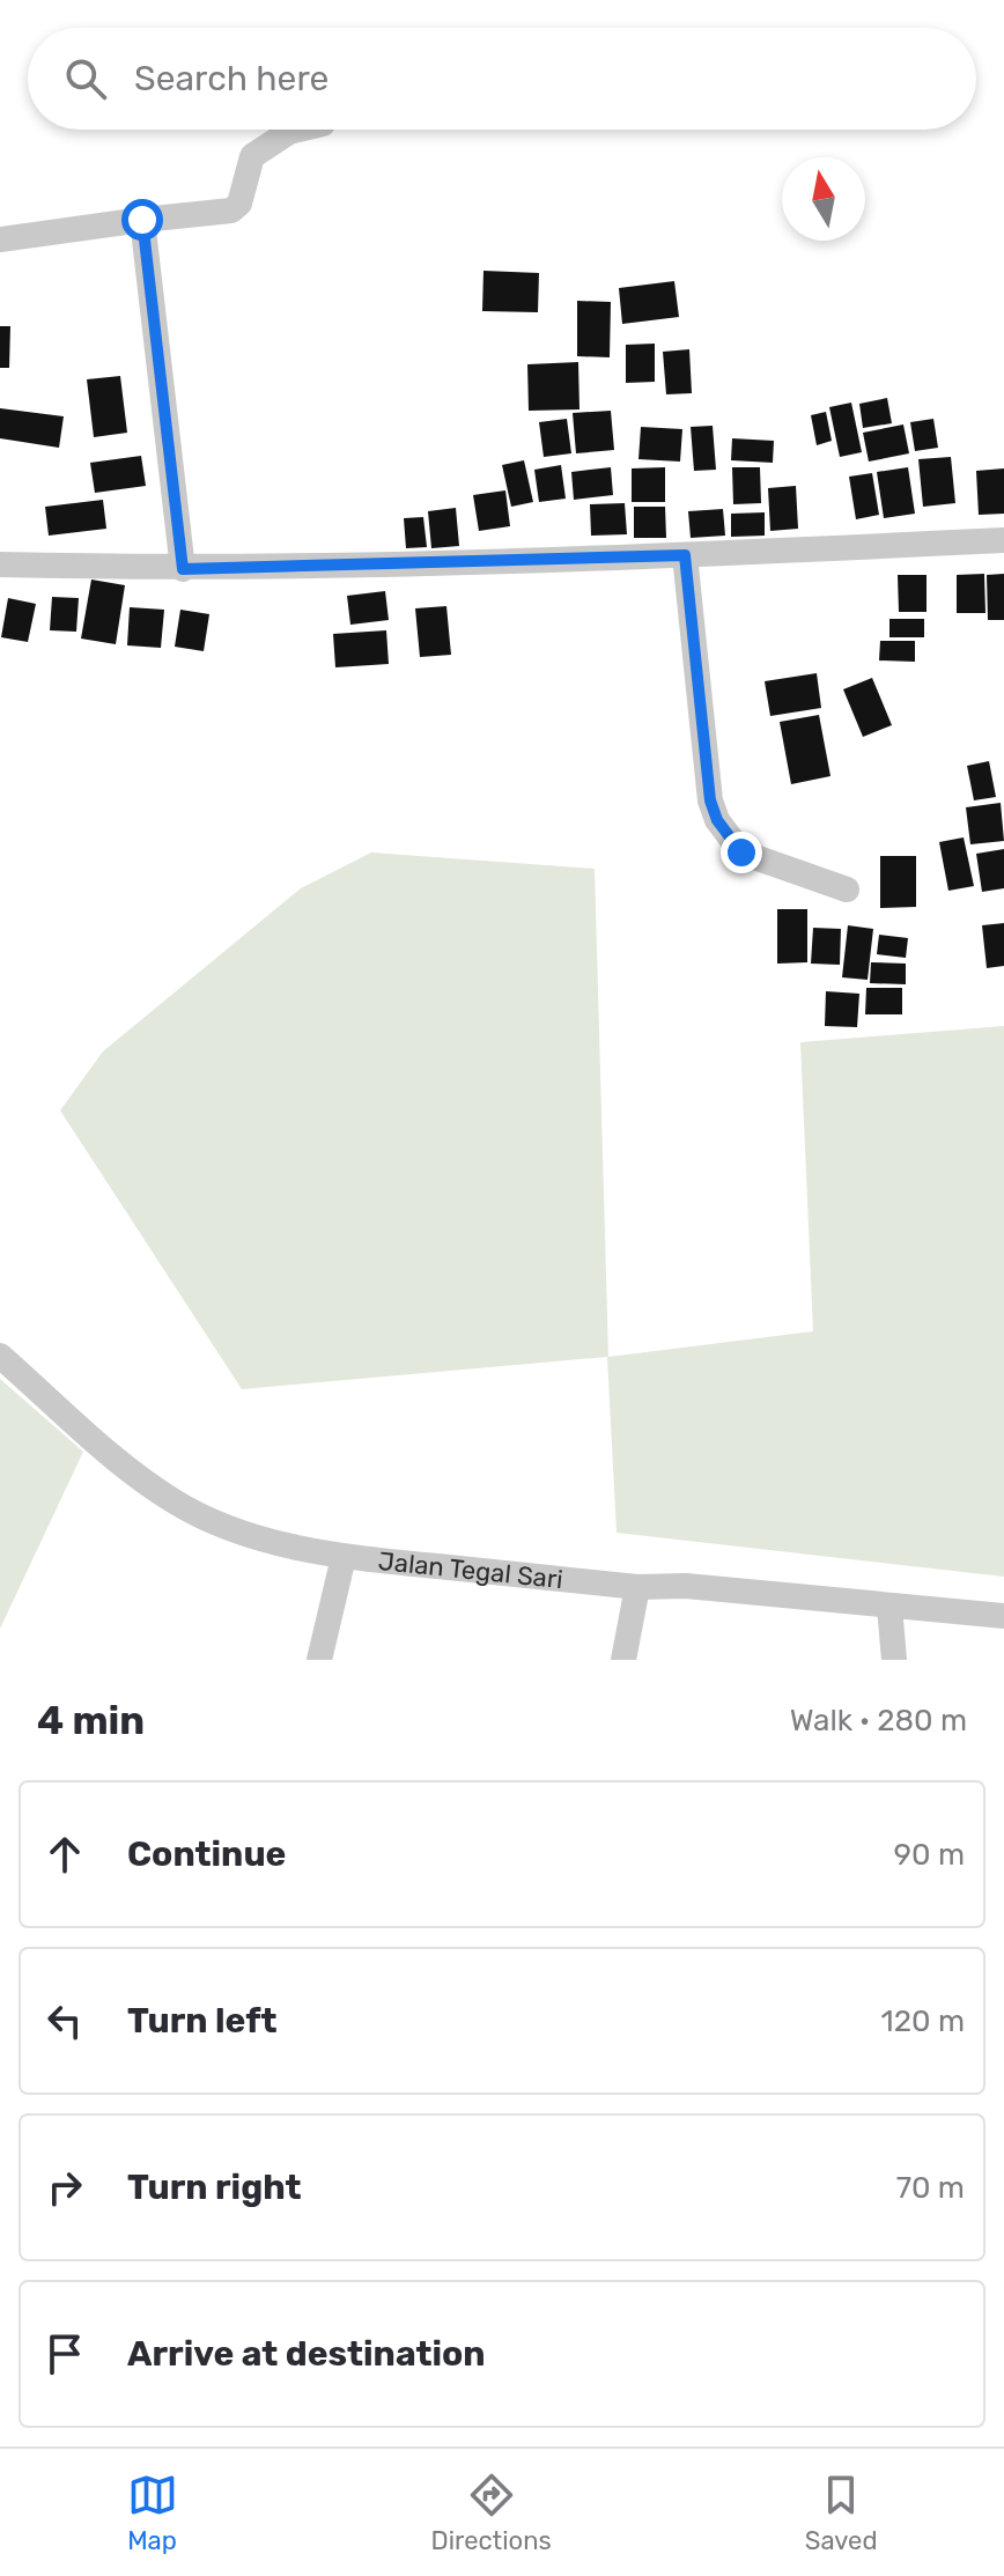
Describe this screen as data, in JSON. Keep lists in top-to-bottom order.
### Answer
{
  "streets": {
    "street": ["Jalan Tegal Sari"]
  },
  "north": "top",
  "page": {
    "search": "Search here",
    "heading": ["4 min", "Walk · 280 m"],
    "list": [
      ["Continue", "90 m"],
      ["Turn left", "120 m"],
      ["Turn right", "70 m"],
      "Arrive at destination"
    ],
    "nav": ["Map", "Directions", "Saved"]
  }
}
